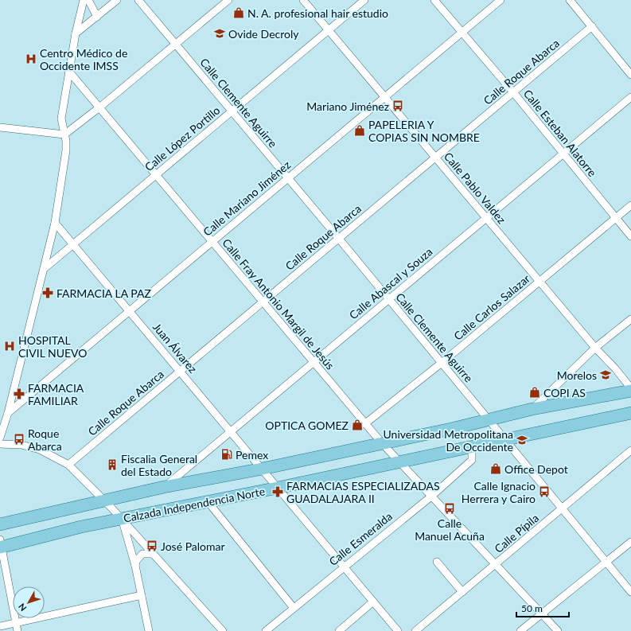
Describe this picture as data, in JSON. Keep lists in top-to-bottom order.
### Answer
{
  "streets": {
    "main road": ["Calzada Independencia Norte"],
    "street": [
      "Calle Roque Abarca",
      "Calle Clemente Aguirre",
      "Calle Esteban Alatorre",
      "Calle López Portillo",
      "Calle Pablo Valdez",
      "Calle Mariano Jiménez",
      "Calle Abascal y Souza",
      "Calle Fray Antonio Margil de Jesús",
      "Calle Carlos Salazar",
      "Juan Álvarez",
      "Calle Pípila",
      "Calle Esmeralda"
    ]
  },
  "crossings": [
    ["Calle Roque Abarca", "Calle Clemente Aguirre"],
    ["Calle Roque Abarca", "Calle Esteban Alatorre"],
    ["Calle Roque Abarca", "Calle Pablo Valdez"],
    ["Calle Roque Abarca", "Calle Fray Antonio Margil de Jesús"],
    ["Calle Roque Abarca", "Juan Álvarez"],
    ["Calle Clemente Aguirre", "Calle López Portillo"],
    ["Calle Clemente Aguirre", "Calle Mariano Jiménez"],
    ["Calle Clemente Aguirre", "Calle Abascal y Souza"],
    ["Calle Clemente Aguirre", "Calle Carlos Salazar"],
    ["Calle Clemente Aguirre", "Calzada Independencia Norte"],
    ["Calle Clemente Aguirre", "Calle Pípila"],
    ["Calle Esteban Alatorre", "Calle Mariano Jiménez"],
    ["Calle Esteban Alatorre", "Calle Abascal y Souza"],
    ["Calle Esteban Alatorre", "Calle Carlos Salazar"],
    ["Calle López Portillo", "Calle Pablo Valdez"],
    ["Calle López Portillo", "Calle Fray Antonio Margil de Jesús"],
    ["Calle López Portillo", "Juan Álvarez"],
    ["Calle Pablo Valdez", "Calle Mariano Jiménez"],
    ["Calle Pablo Valdez", "Calle Abascal y Souza"],
    ["Calle Pablo Valdez", "Calle Carlos Salazar"],
    ["Calle Mariano Jiménez", "Calle Fray Antonio Margil de Jesús"],
    ["Calle Mariano Jiménez", "Juan Álvarez"],
    ["Calle Abascal y Souza", "Calle Fray Antonio Margil de Jesús"],
    ["Calle Abascal y Souza", "Juan Álvarez"],
    ["Calle Abascal y Souza", "Calzada Independencia Norte"],
    ["Calle Fray Antonio Margil de Jesús", "Calle Carlos Salazar"],
    ["Calle Fray Antonio Margil de Jesús", "Calzada Independencia Norte"],
    ["Juan Álvarez", "Calzada Independencia Norte"],
    ["Juan Álvarez", "Calle Esmeralda"],
    ["Calzada Independencia Norte", "Calle Esmeralda"]
  ],
  "places": {
    "shop": [
      "N. A. profesional hair estudio",
      "PAPELERIA Y COPIAS SIN NOMBRE",
      "COPI AS",
      "OPTICA GOMEZ",
      "Office Depot"
    ],
    "school or university": ["Ovide Decroly", "Morelos", "Universidad Metropolitana De Occidente"],
    "hospital": ["Centro Médico de Occidente IMSS", "HOSPITAL CIVIL NUEVO"],
    "bus stop": [
      "Mariano Jiménez",
      "Roque Abarca",
      "Calle Ignacio Herrera y Cairo",
      "Calle Manuel Acuña",
      "José Palomar"
    ],
    "pharmacy": ["FARMACIA LA PAZ", "FARMACIA FAMILIAR", "FARMACIAS ESPECIALIZADAS GUADALAJARA II"],
    "fuel station": ["Pemex"],
    "building": ["Fiscalia General del Estado"]
  },
  "scale_bar": "50 m",
  "north": "bottom left"
}
